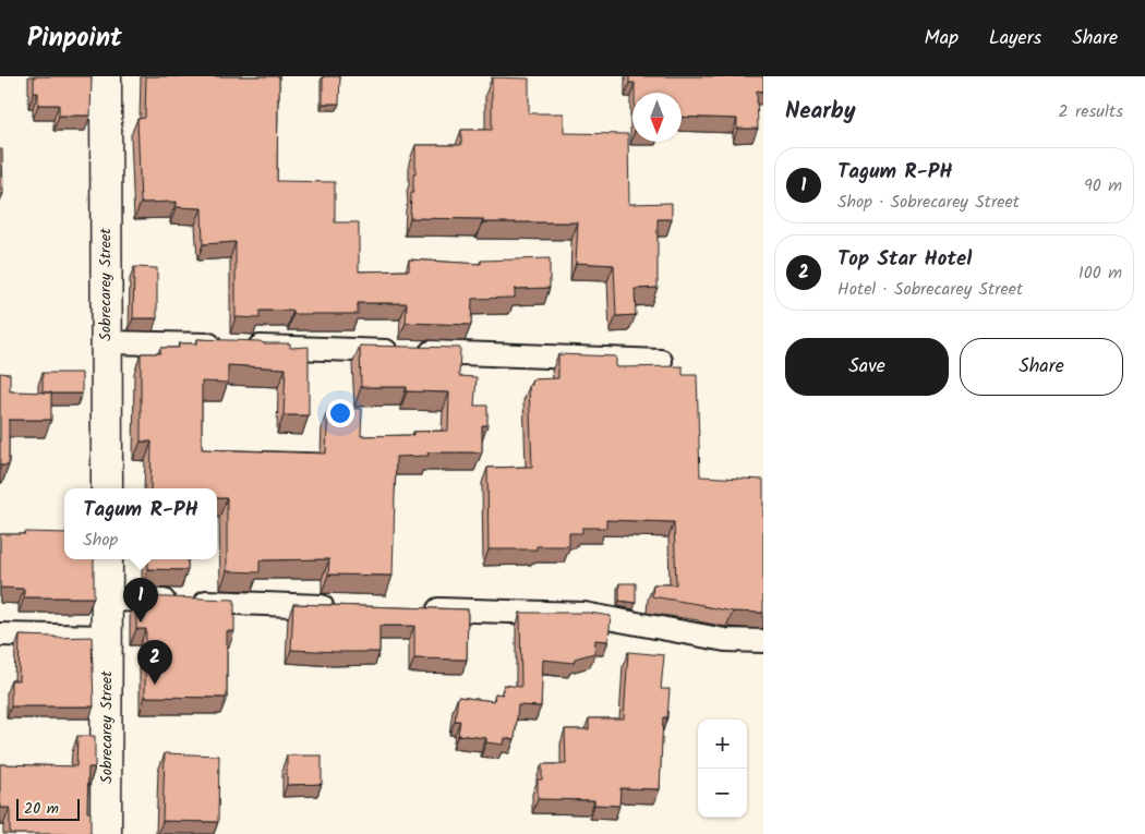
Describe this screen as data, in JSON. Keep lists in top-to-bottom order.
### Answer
{
  "streets": {
    "main road": ["Sobrecarey Street"]
  },
  "scale_bar": "20 m",
  "north": "bottom",
  "page": {
    "header": "Pinpoint",
    "nav": ["Map", "Layers", "Share"],
    "heading": ["Nearby", "2 results"],
    "list": [
      {
        "mark": "1",
        "name": "Tagum R-PH",
        "note": "Shop · Sobrecarey Street",
        "value": "90 m"
      },
      {
        "mark": "2",
        "name": "Top Star Hotel",
        "note": "Hotel · Sobrecarey Street",
        "value": "100 m"
      }
    ],
    "buttons": ["Save", "Share"],
    "popup": ["Tagum R-PH", "Shop"],
    "pins": ["1", "2"],
    "map_buttons": ["+", "−"],
    "scale": "20 m"
  }
}
